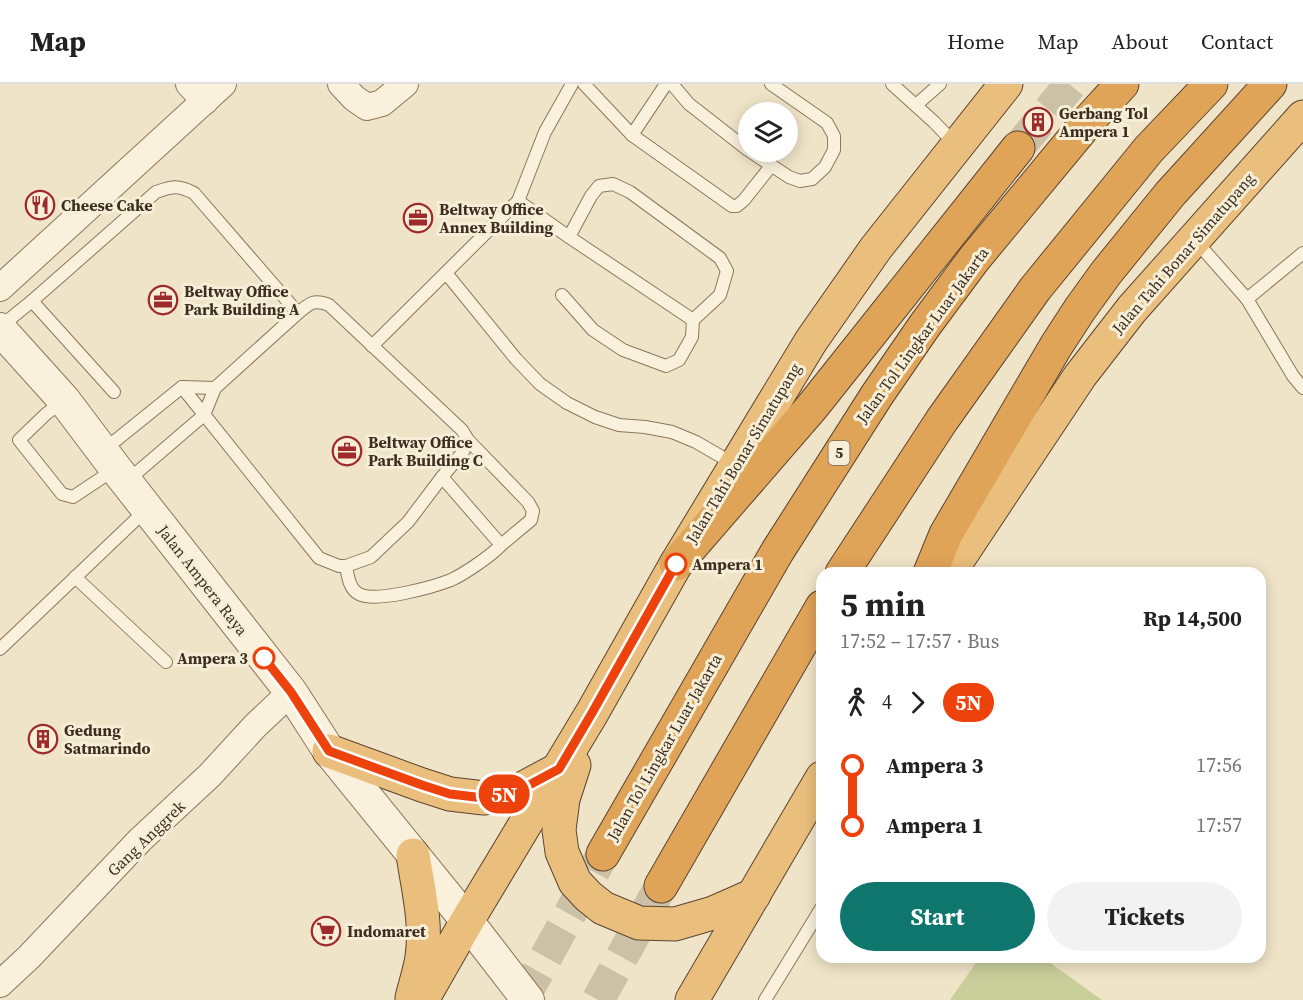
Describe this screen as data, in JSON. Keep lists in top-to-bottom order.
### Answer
{
  "streets": {
    "highway": ["Jalan Tahi Bonar Simatupang", "Jalan Tol Lingkar Luar Jakarta", "5"],
    "street": ["Jalan Ampera Raya", "Gang Anggrek"]
  },
  "crossings": [
    ["Jalan Tahi Bonar Simatupang", "Jalan Ampera Raya"],
    ["Jalan Ampera Raya", "Gang Anggrek"]
  ],
  "places": {
    "building": ["Gerbang Tol Ampera 1", "Gedung Satmarindo"],
    "restaurant": ["Cheese Cake"],
    "office": ["Beltway Office Annex Building", "Beltway Office Park Building A", "Beltway Office Park Building C"],
    "other": ["Ampera 1", "Ampera 3"],
    "supermarket": ["Indomaret"]
  },
  "lines": ["bus line 5N"],
  "page": {
    "header": "Map",
    "nav": [
      "Home",
      "Map",
      "About",
      "Contact"
    ],
    "on_map": "5N",
    "heading": ["5 min", "17:52 – 17:57 · Bus", "Rp 14,500"],
    "legs": ["4", "5N"],
    "list": [
      {
        "name": "Ampera 3",
        "value": "17:56"
      },
      {
        "name": "Ampera 1",
        "value": "17:57"
      }
    ],
    "buttons": ["Start", "Tickets"]
  }
}
